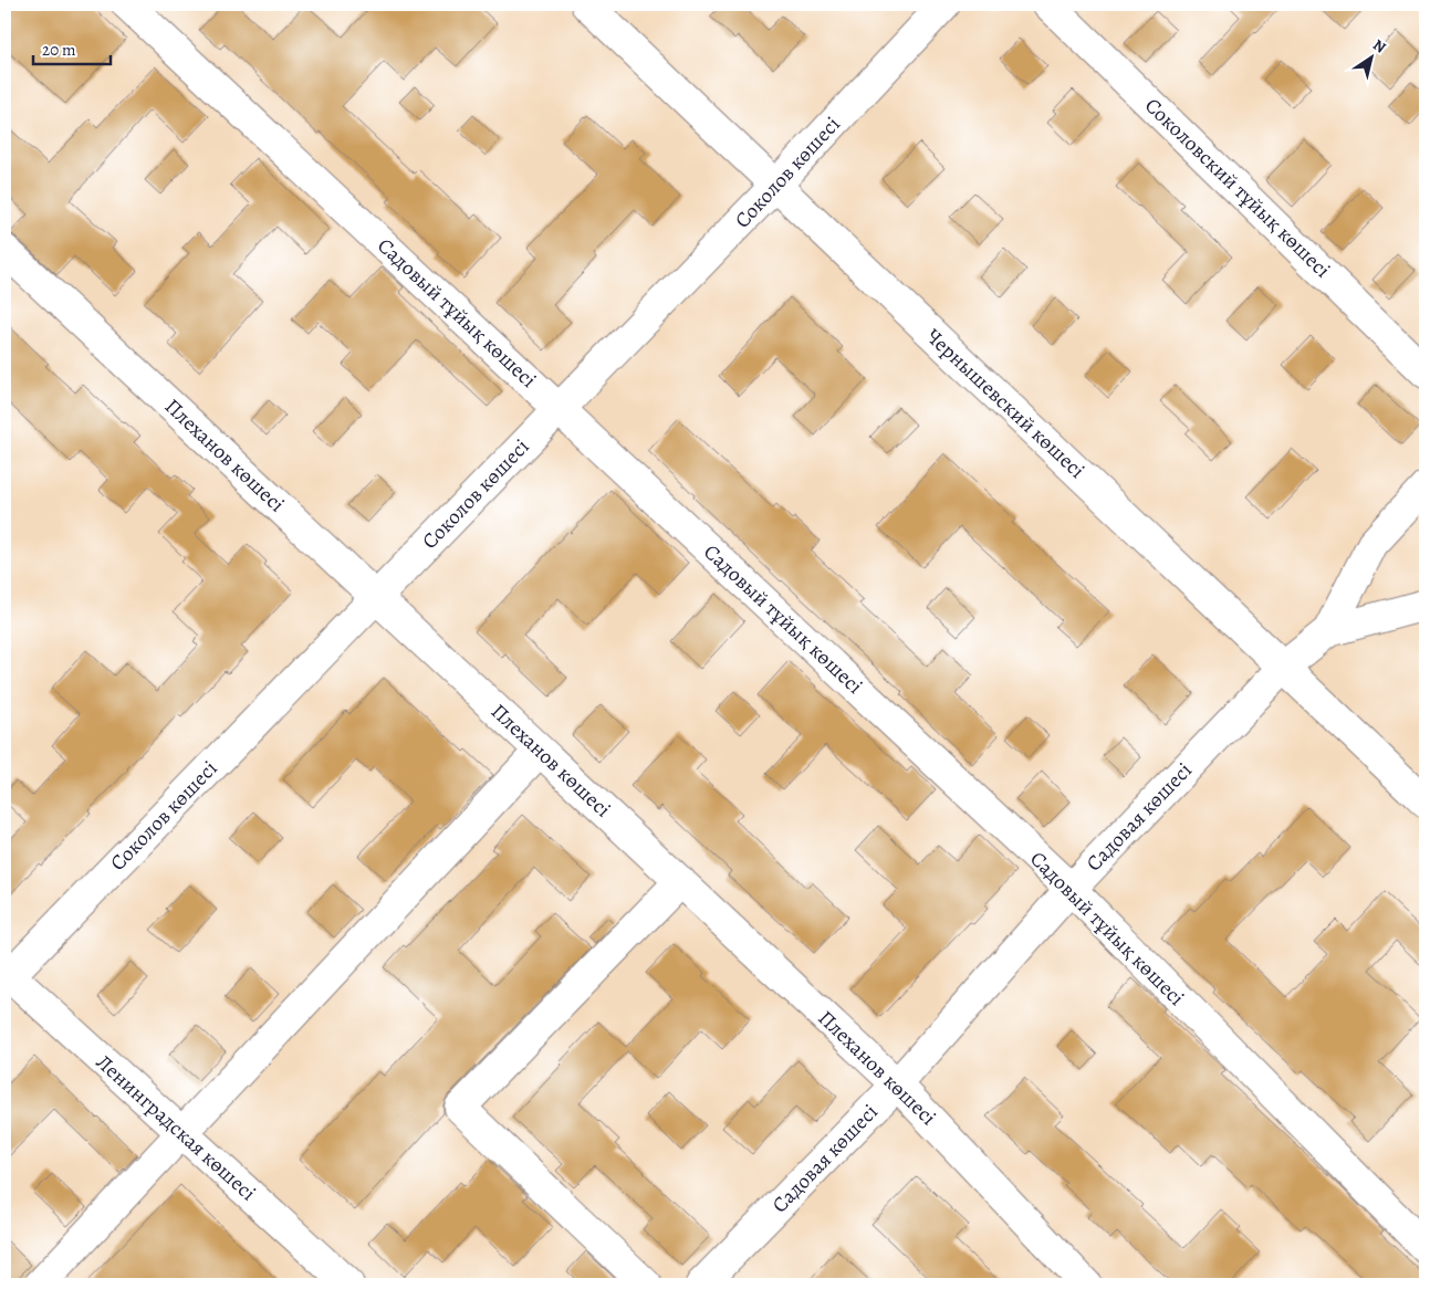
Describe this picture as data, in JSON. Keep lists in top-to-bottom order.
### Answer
{
  "streets": {
    "street": [
      "Соколов көшесі",
      "Соколовский тұйық көшесі",
      "Садовый тұйық көшесі",
      "Чернышевский көшесі",
      "Плеханов көшесі",
      "Садовая көшесі",
      "Ленинградская көшесі"
    ]
  },
  "crossings": [
    ["Соколов көшесі", "Садовый тұйық көшесі"],
    ["Соколов көшесі", "Чернышевский көшесі"],
    ["Соколов көшесі", "Плеханов көшесі"],
    ["Соколов көшесі", "Ленинградская көшесі"],
    ["Садовый тұйық көшесі", "Садовая көшесі"],
    ["Чернышевский көшесі", "Садовая көшесі"],
    ["Плеханов көшесі", "Садовая көшесі"]
  ],
  "scale_bar": "20 m",
  "north": "top right"
}
